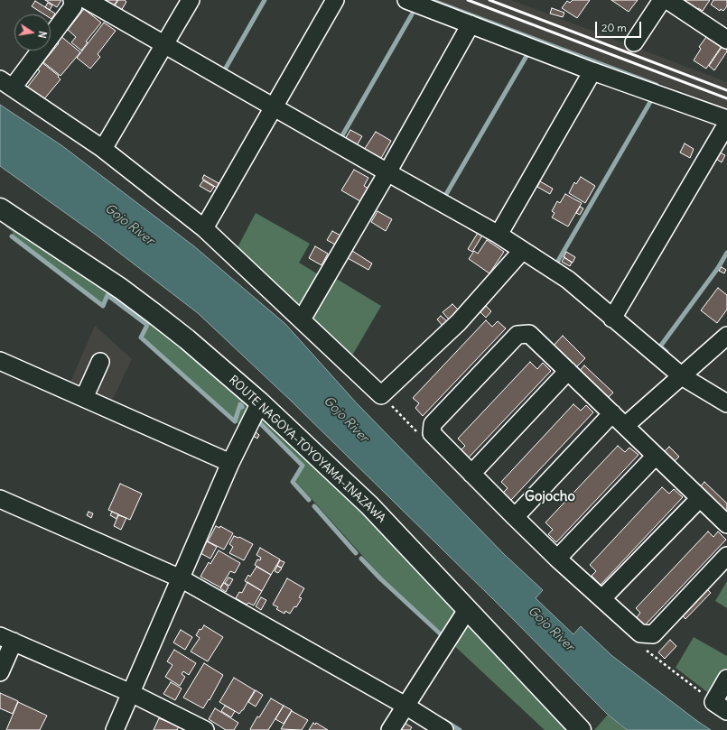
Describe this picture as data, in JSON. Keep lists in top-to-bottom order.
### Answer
{
  "streets": {
    "main road": ["ROUTE NAGOYA-TOYOYAMA-INAZAWA"]
  },
  "districts": ["Gojocho"],
  "water": ["Gojo River"],
  "scale_bar": "20 m",
  "north": "right"
}
